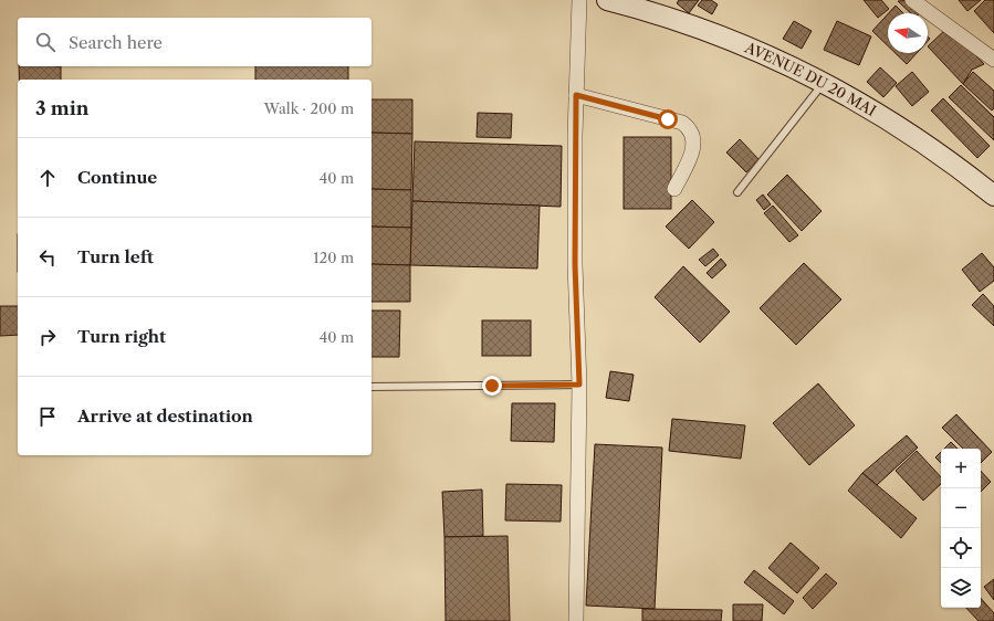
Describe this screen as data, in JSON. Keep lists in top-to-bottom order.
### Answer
{
  "streets": {
    "main road": ["AVENUE DU 20 MAI"]
  },
  "north": "left",
  "page": {
    "search": "Search here",
    "heading": ["3 min", "Walk · 200 m"],
    "list": [
      ["Continue", "40 m"],
      ["Turn left", "120 m"],
      ["Turn right", "40 m"],
      "Arrive at destination"
    ],
    "map_buttons": ["+", "−"]
  }
}
